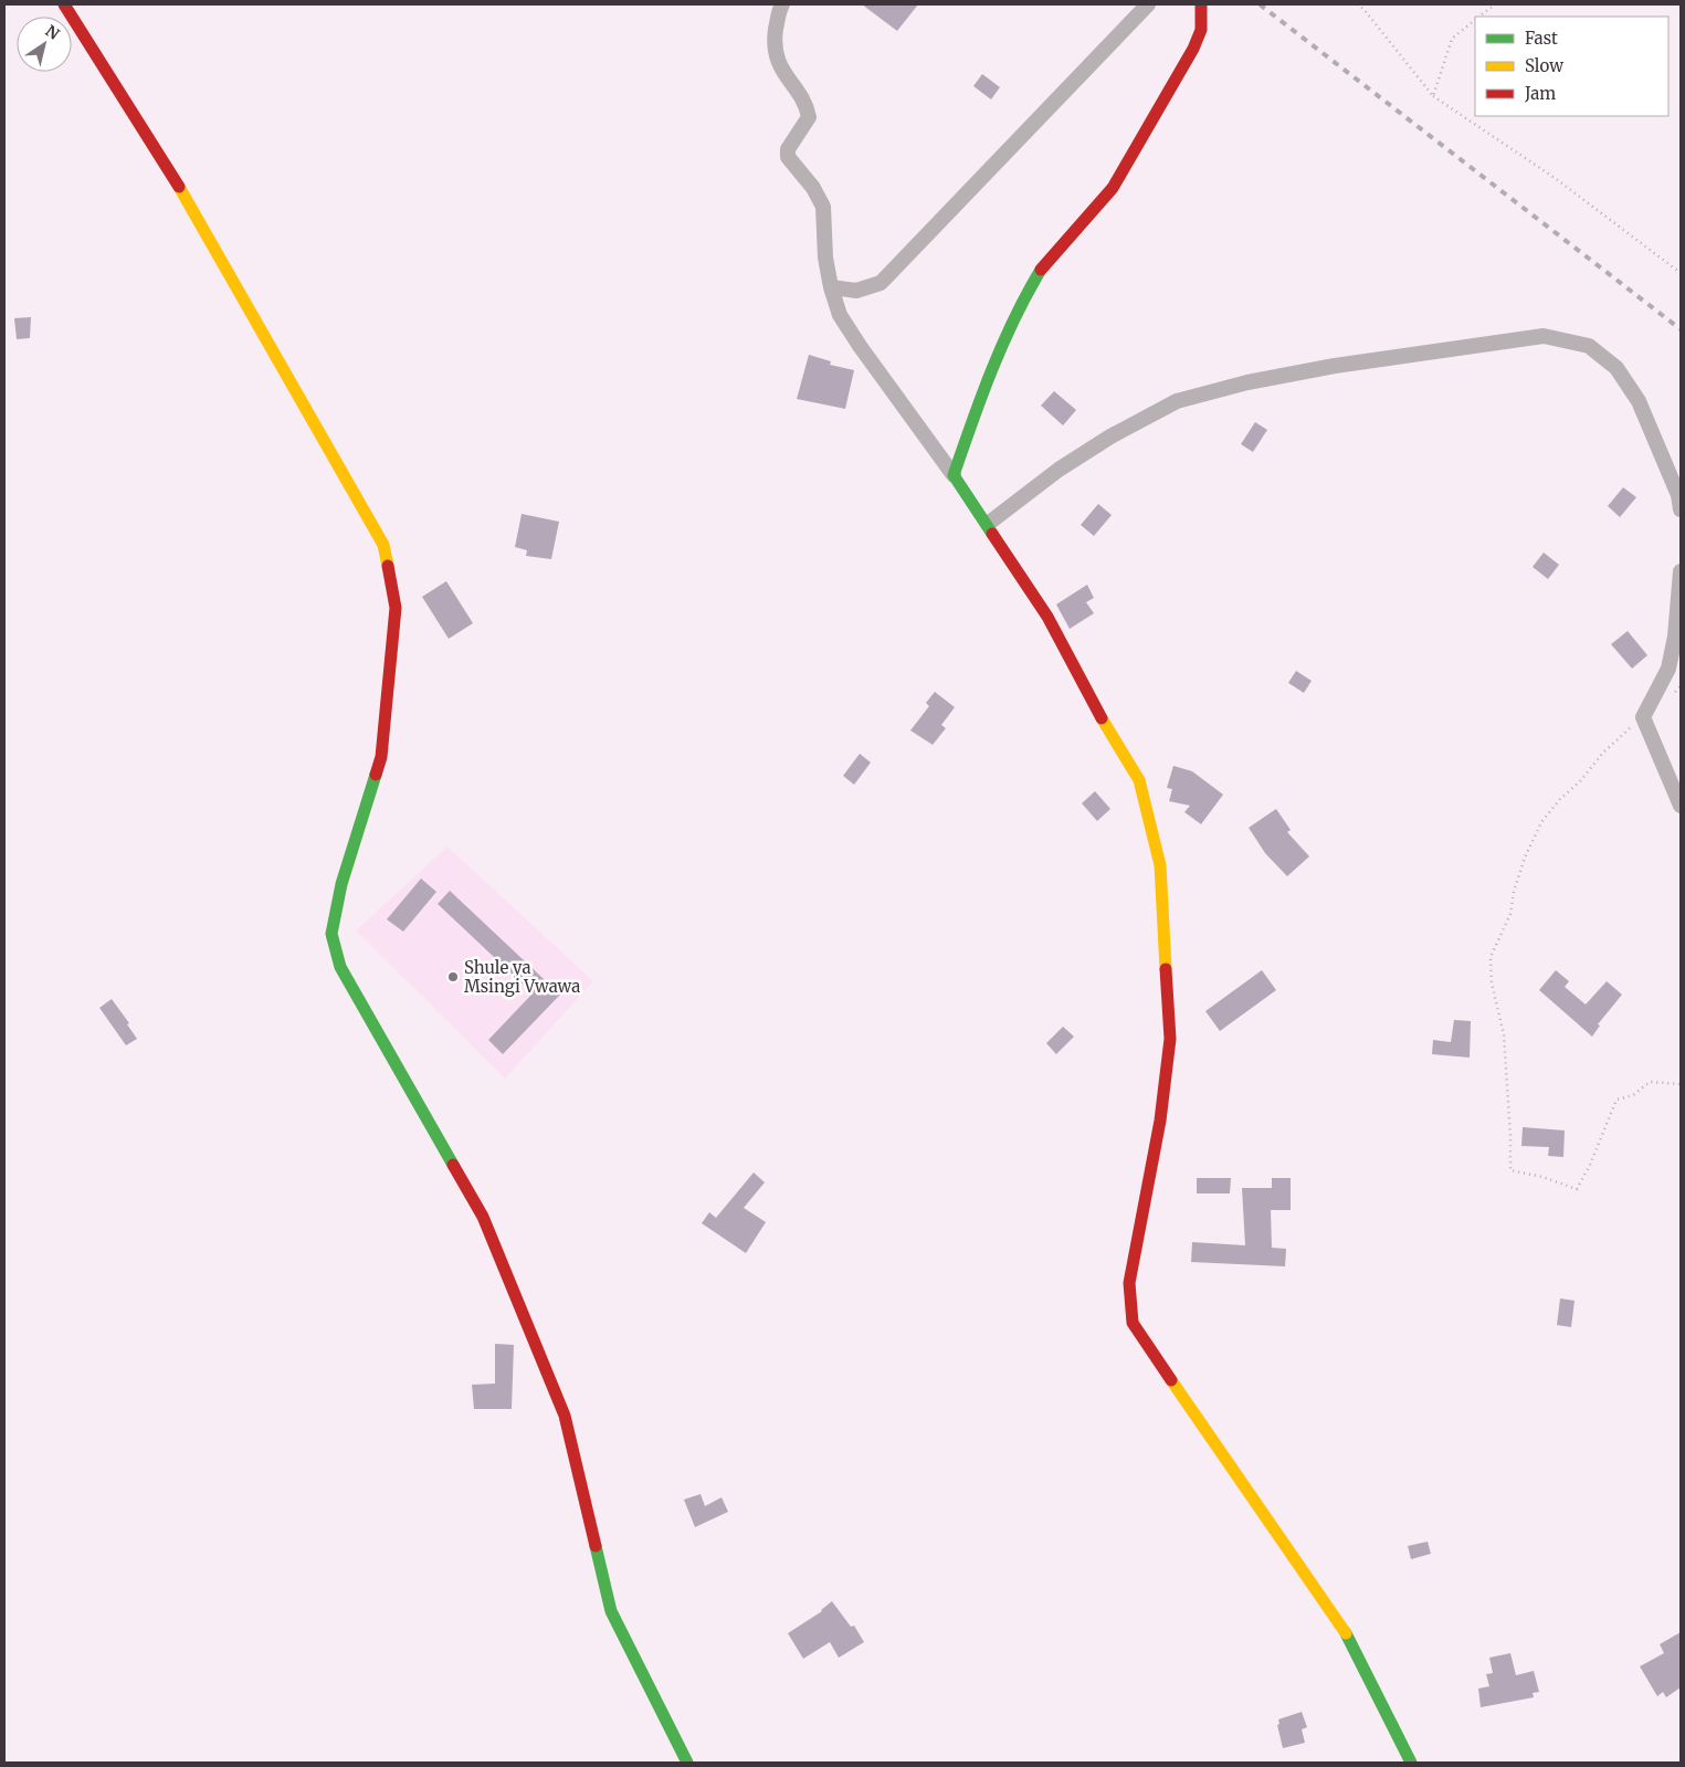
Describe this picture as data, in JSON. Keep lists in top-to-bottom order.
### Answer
{
  "places": ["Shule ya Msingi Vwawa"],
  "legend": ["Fast", "Slow", "Jam"],
  "north": "top right"
}
